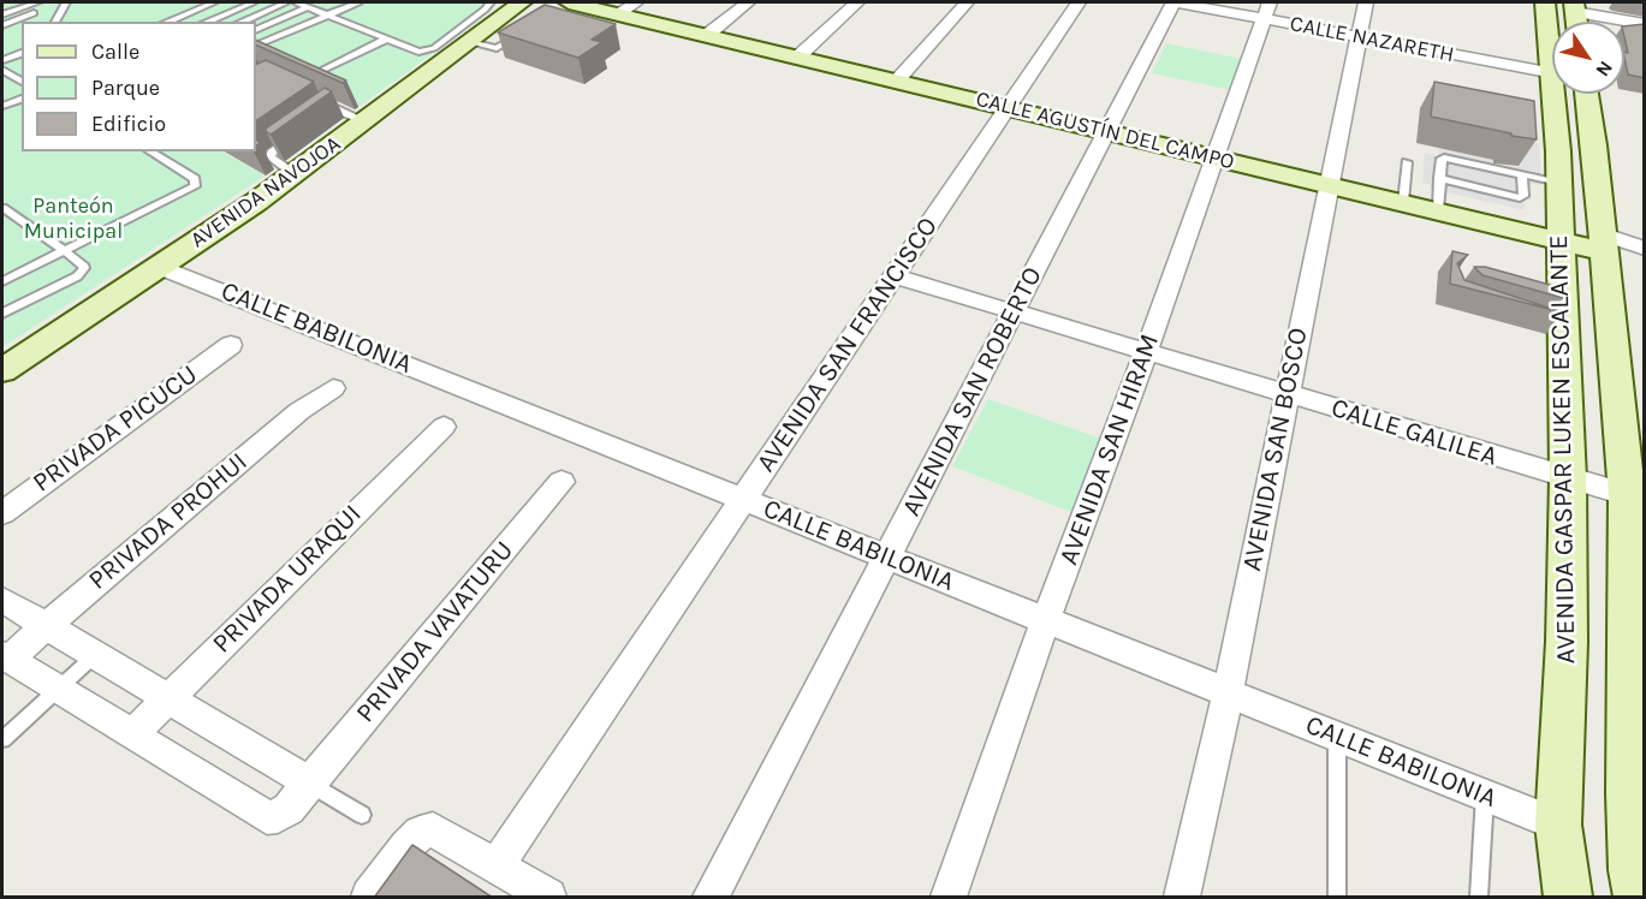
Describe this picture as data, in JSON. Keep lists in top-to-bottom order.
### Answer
{
  "streets": {
    "street": [
      "CALLE NAZARETH",
      "CALLE AGUSTÍN DEL CAMPO",
      "AVENIDA NAVOJOA",
      "CALLE BABILONIA",
      "AVENIDA SAN FRANCISCO",
      "AVENIDA SAN ROBERTO",
      "PRIVADA PICUCU",
      "CALLE GALILEA",
      "AVENIDA SAN HIRAM",
      "AVENIDA SAN BOSCO",
      "AVENIDA GASPAR LUKEN ESCALANTE",
      "PRIVADA PROHUI",
      "PRIVADA URAQUI",
      "PRIVADA VAVATURU"
    ]
  },
  "crossings": [
    ["CALLE NAZARETH", "AVENIDA SAN ROBERTO"],
    ["CALLE NAZARETH", "AVENIDA SAN HIRAM"],
    ["CALLE NAZARETH", "AVENIDA SAN BOSCO"],
    ["CALLE AGUSTÍN DEL CAMPO", "AVENIDA NAVOJOA"],
    ["CALLE AGUSTÍN DEL CAMPO", "AVENIDA SAN FRANCISCO"],
    ["CALLE AGUSTÍN DEL CAMPO", "AVENIDA SAN ROBERTO"],
    ["CALLE AGUSTÍN DEL CAMPO", "AVENIDA SAN HIRAM"],
    ["CALLE AGUSTÍN DEL CAMPO", "AVENIDA SAN BOSCO"],
    ["CALLE AGUSTÍN DEL CAMPO", "AVENIDA GASPAR LUKEN ESCALANTE"],
    ["AVENIDA NAVOJOA", "CALLE BABILONIA"],
    ["CALLE BABILONIA", "AVENIDA SAN FRANCISCO"],
    ["CALLE BABILONIA", "AVENIDA SAN ROBERTO"],
    ["CALLE BABILONIA", "AVENIDA SAN HIRAM"],
    ["CALLE BABILONIA", "AVENIDA SAN BOSCO"],
    ["CALLE BABILONIA", "AVENIDA GASPAR LUKEN ESCALANTE"],
    ["AVENIDA SAN FRANCISCO", "CALLE GALILEA"],
    ["AVENIDA SAN ROBERTO", "CALLE GALILEA"],
    ["CALLE GALILEA", "AVENIDA SAN HIRAM"],
    ["CALLE GALILEA", "AVENIDA SAN BOSCO"],
    ["CALLE GALILEA", "AVENIDA GASPAR LUKEN ESCALANTE"],
    ["PRIVADA URAQUI", "PRIVADA VAVATURU"]
  ],
  "parks": ["Panteón Municipal"],
  "legend": ["Calle", "Parque", "Edificio"],
  "north": "bottom right"
}
